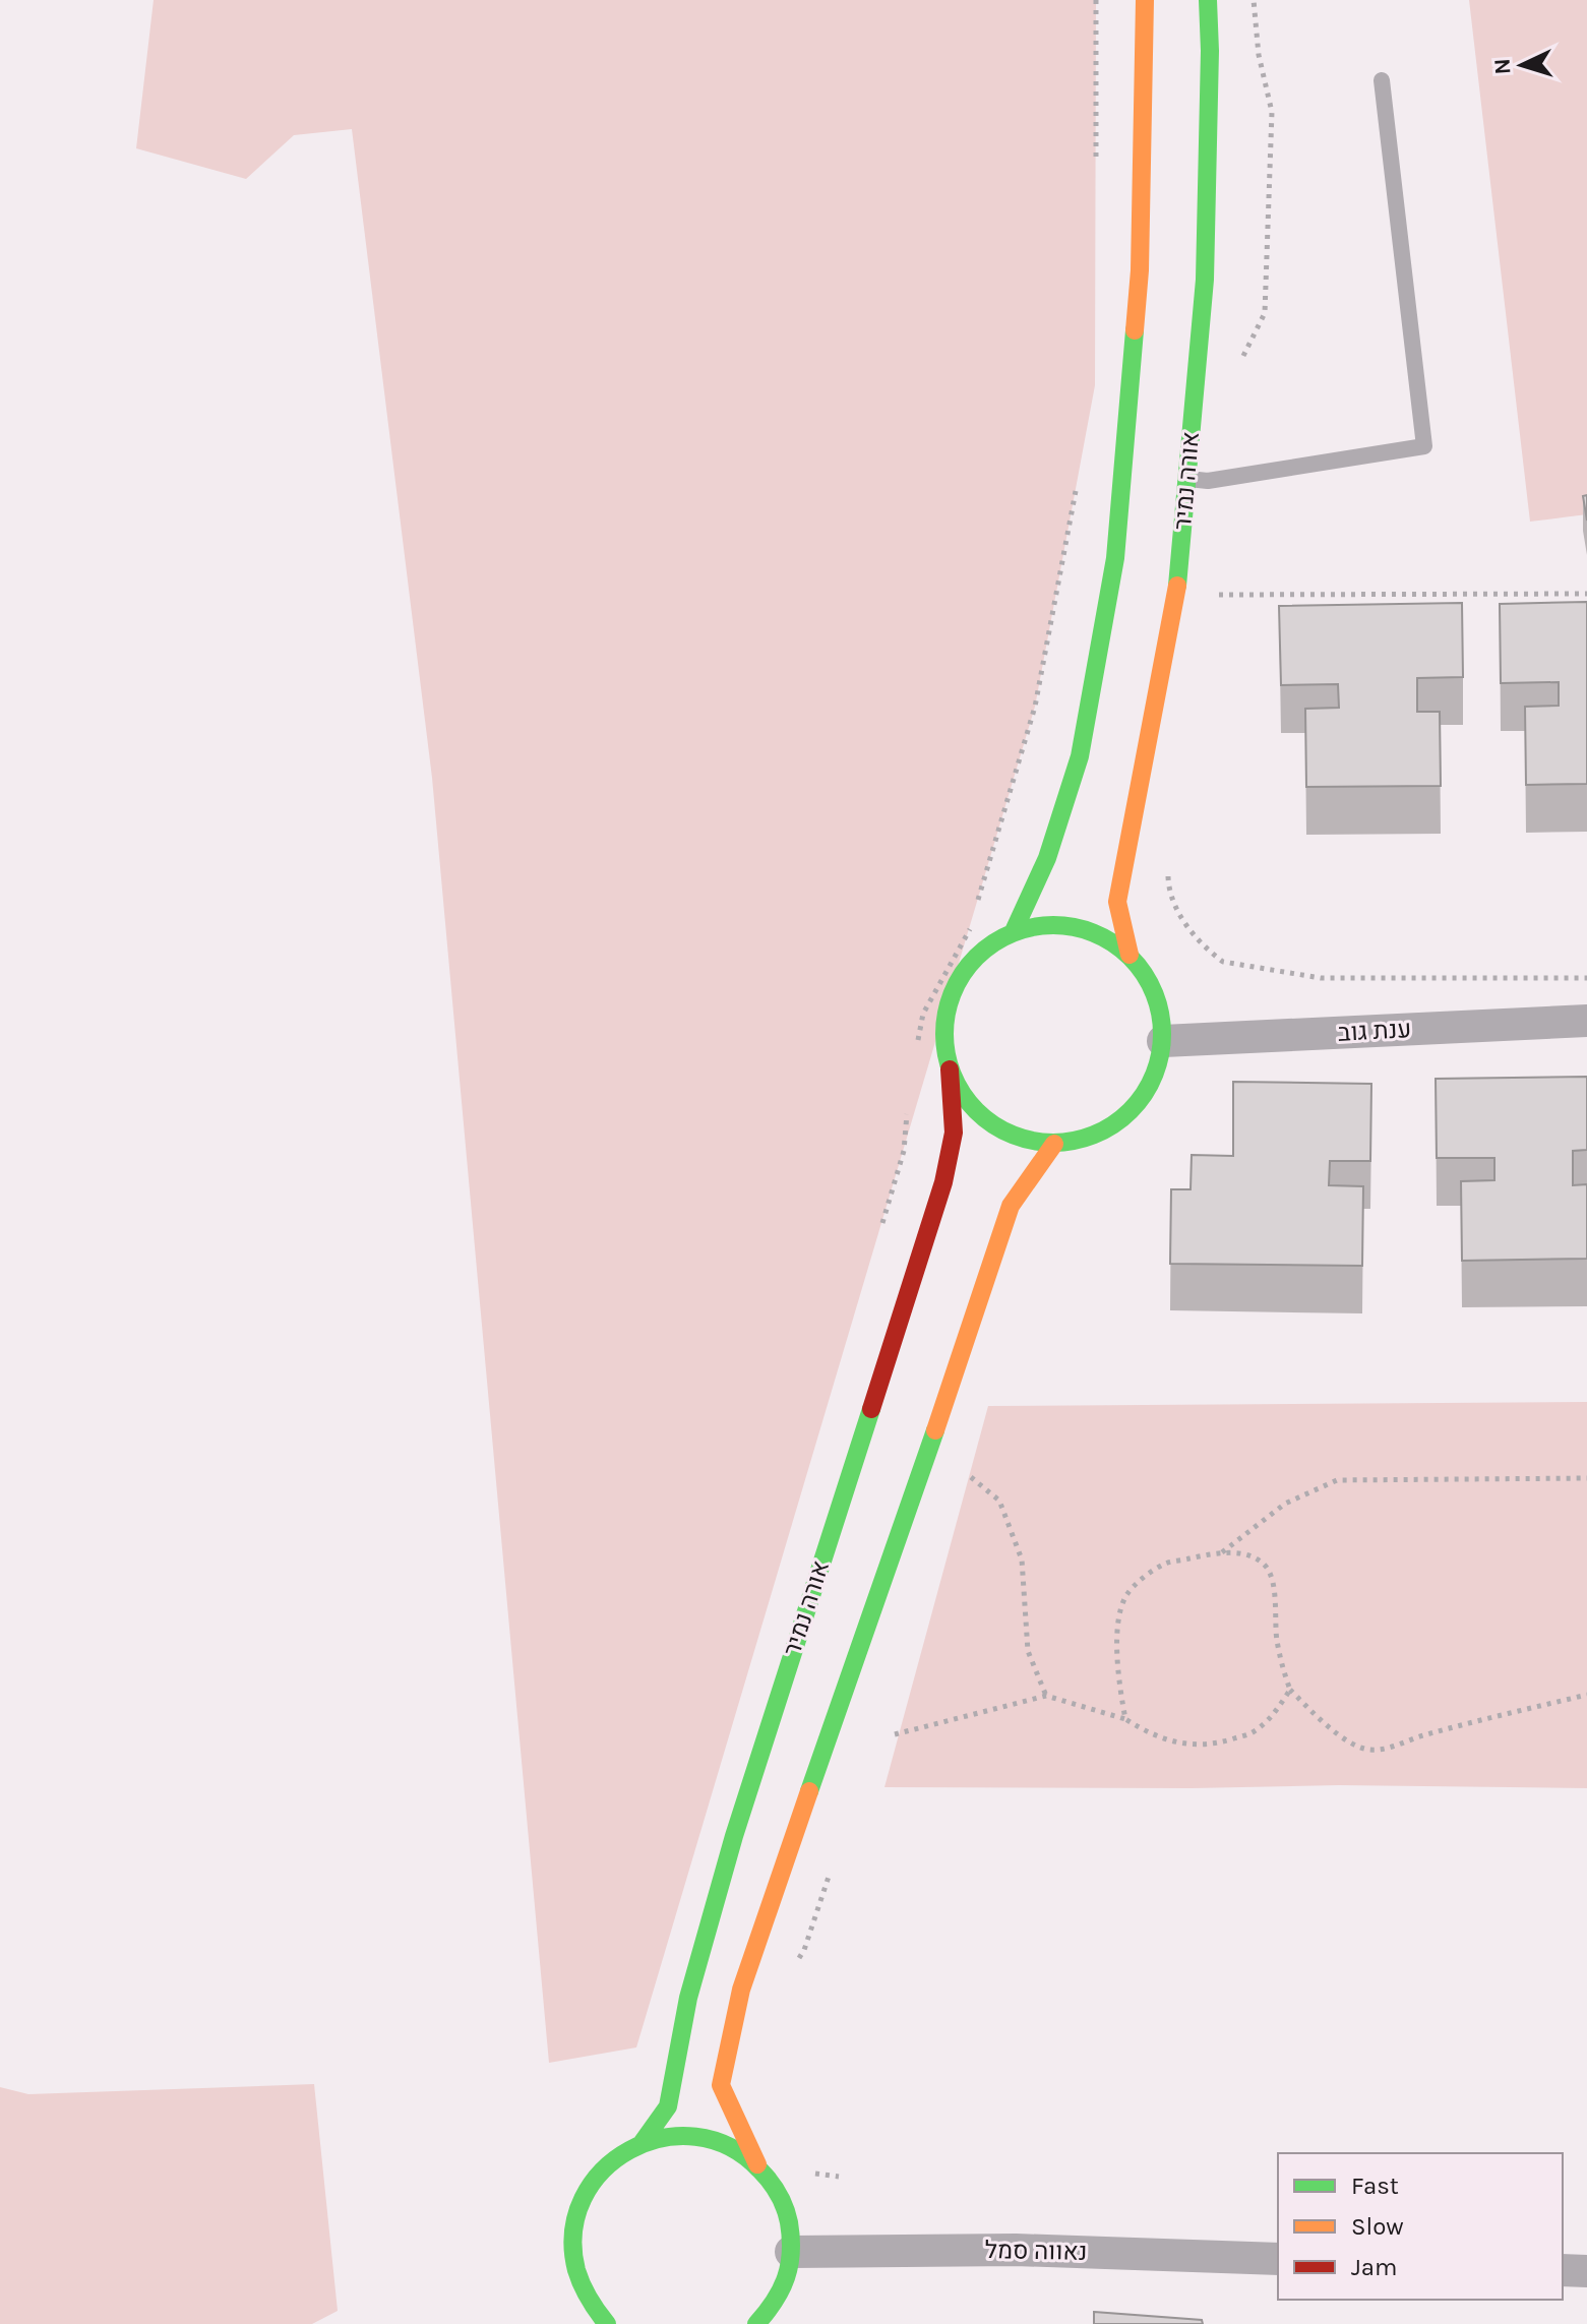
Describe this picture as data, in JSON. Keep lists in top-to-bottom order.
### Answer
{
  "streets": {
    "street": ["אורה נמיר", "ענת גוב", "נאווה סמל"]
  },
  "crossings": [
    ["אורה נמיר", "ענת גוב"]
  ],
  "legend": ["Fast", "Slow", "Jam"],
  "north": "left"
}
